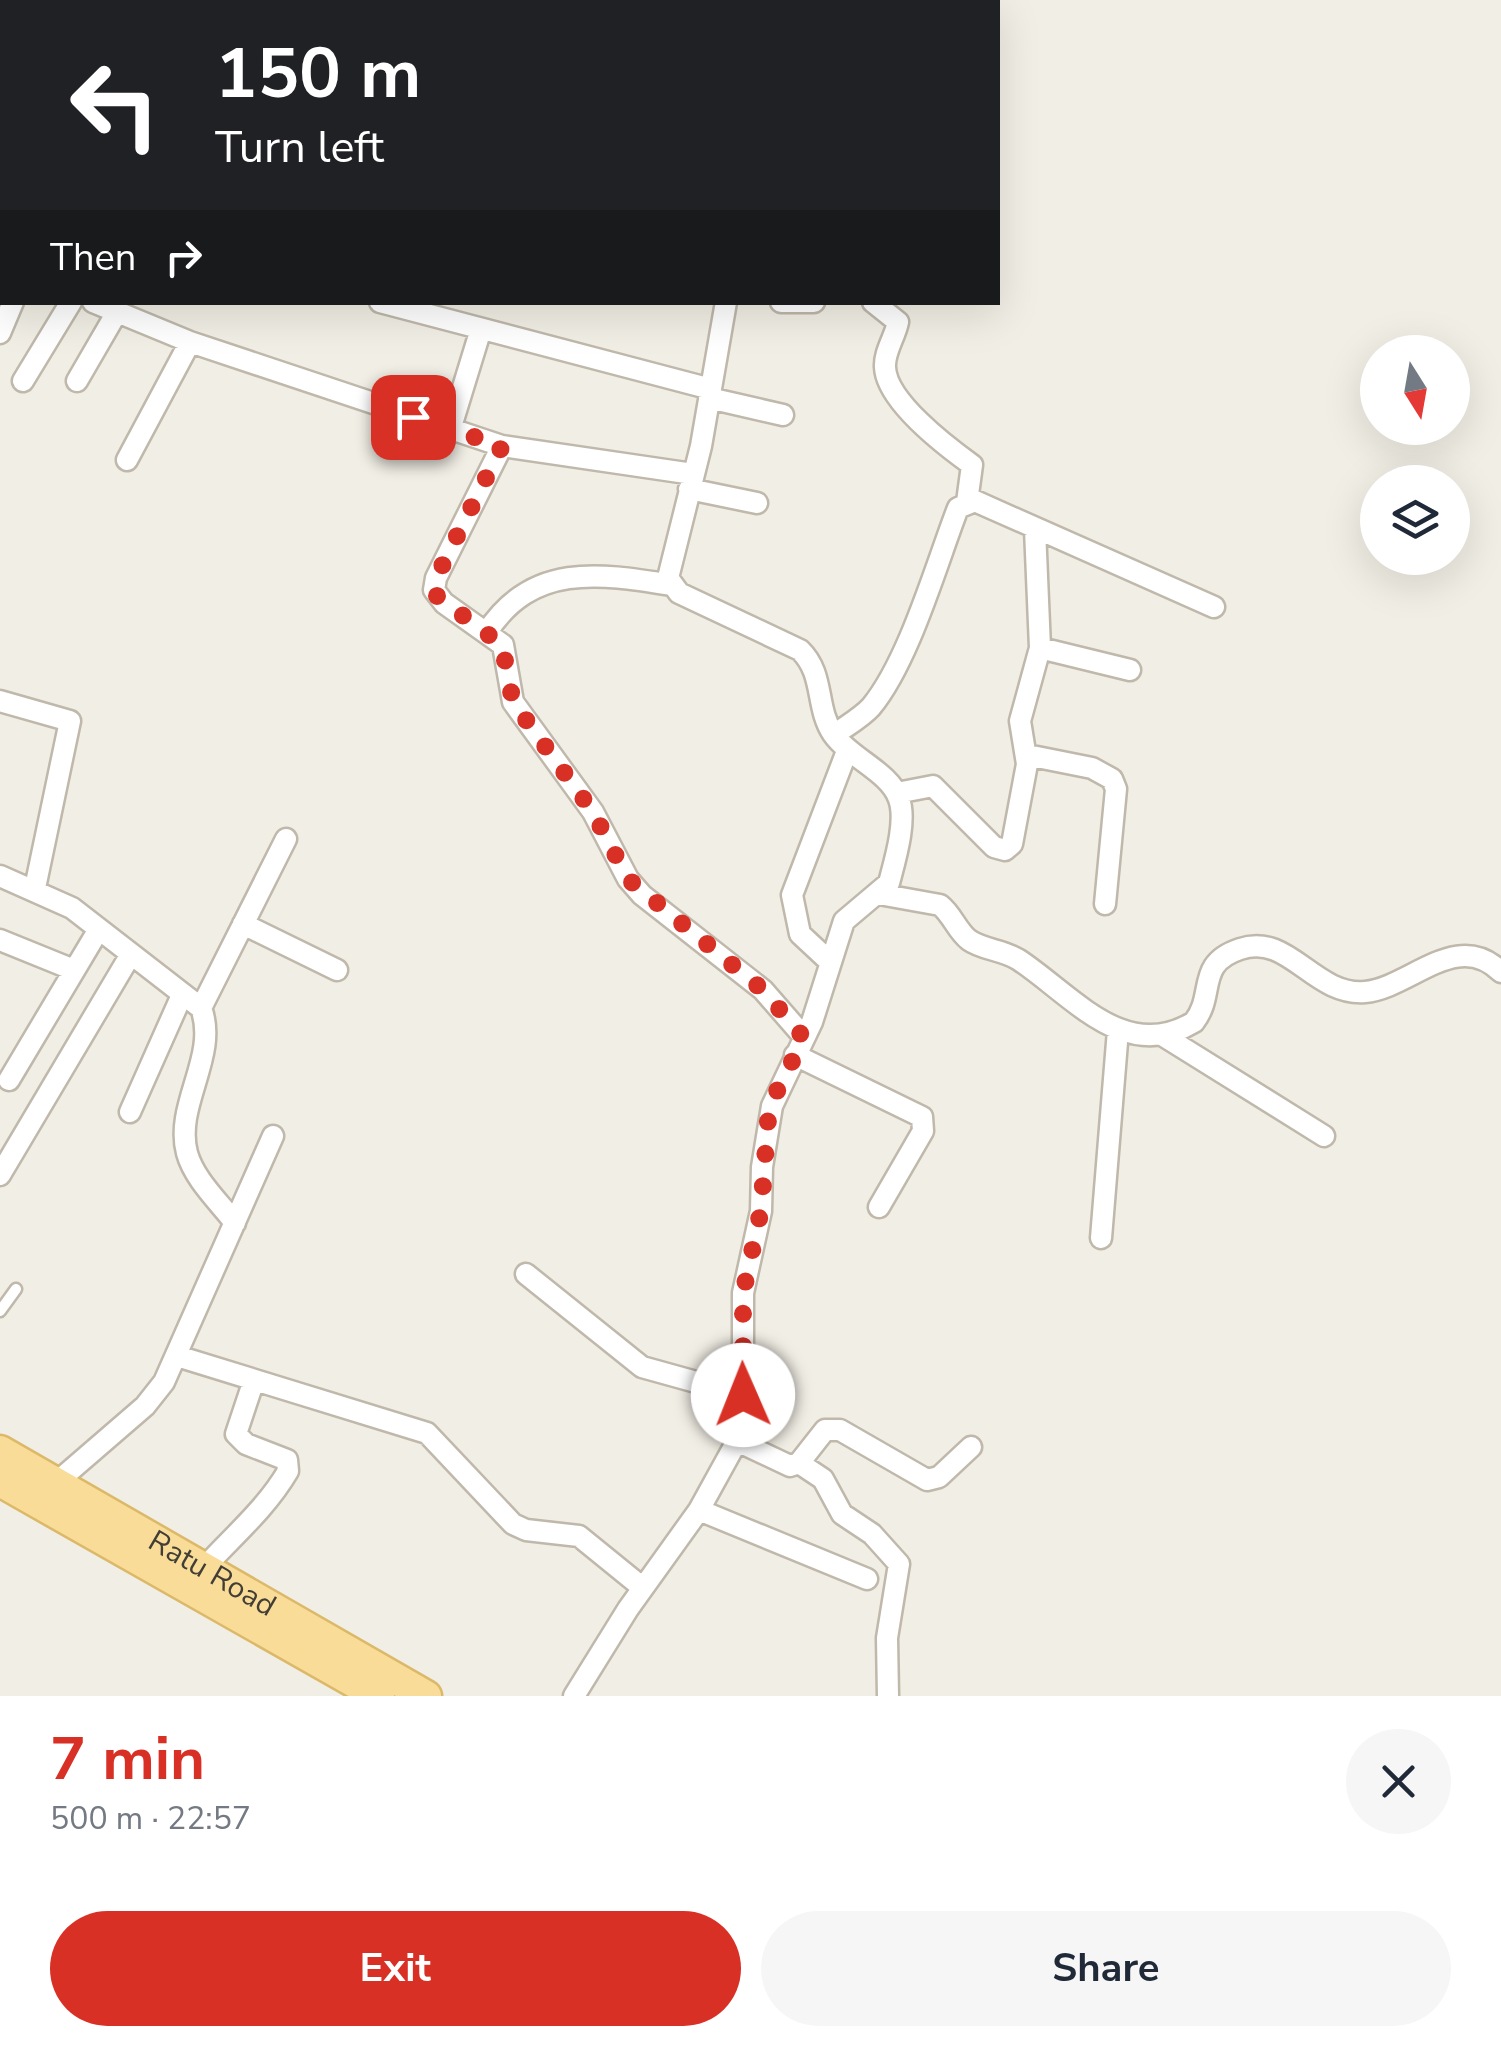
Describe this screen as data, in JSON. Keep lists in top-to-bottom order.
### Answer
{
  "streets": {
    "main road": ["Ratu Road"]
  },
  "north": "bottom",
  "page": {
    "turn": ["150 m", "Turn left"],
    "then": "Then",
    "heading": ["7 min", "500 m · 22:57"],
    "buttons": ["Exit", "Share"]
  }
}
